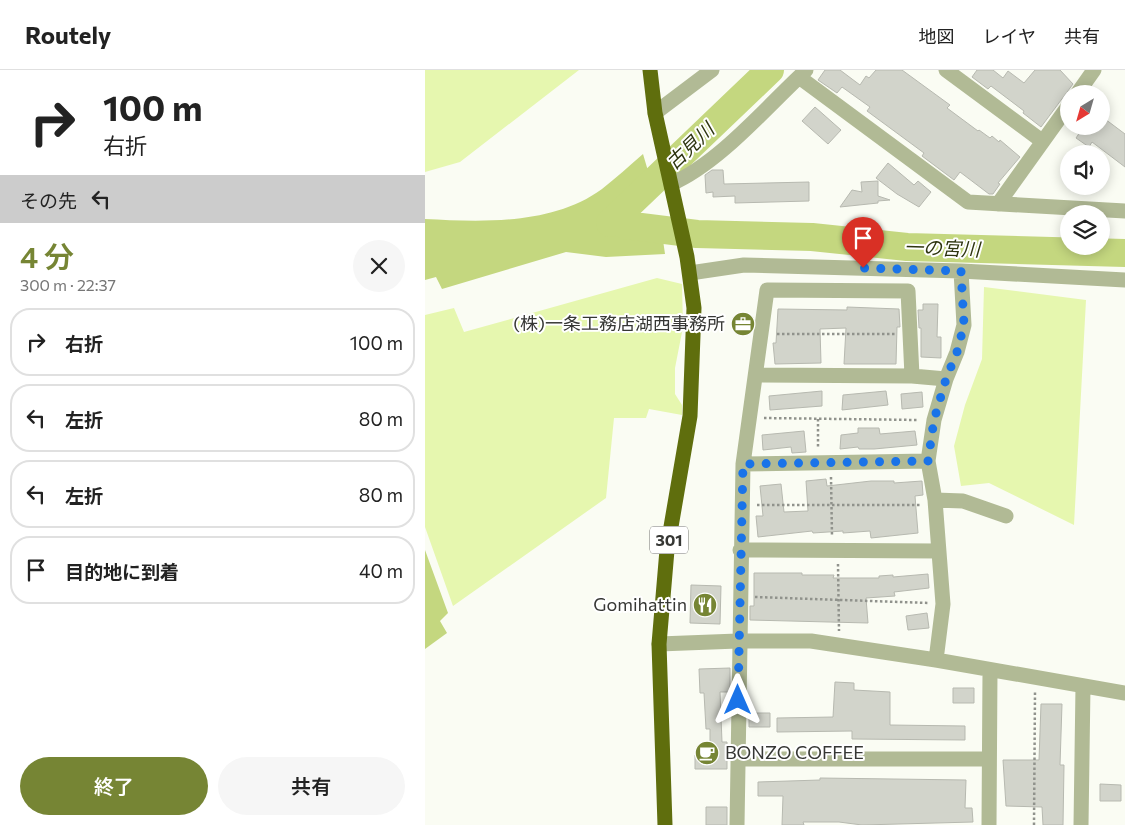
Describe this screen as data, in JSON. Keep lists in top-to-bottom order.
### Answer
{
  "streets": {
    "highway": ["301"]
  },
  "water": ["古見川", "一の宮川"],
  "places": {
    "office": ["(株)一条工務店湖西事務所"],
    "restaurant": ["Gomihattin"],
    "cafe": ["BONZO COFFEE"]
  },
  "north": "bottom left",
  "page": {
    "header": "Routely",
    "nav": ["地図", "レイヤ", "共有"],
    "turn": ["100 m", "右折"],
    "then": "その先",
    "heading": ["4 分", "300 m · 22:37"],
    "list": [
      {
        "name": "右折",
        "value": "100 m"
      },
      {
        "name": "左折",
        "value": "80 m"
      },
      {
        "name": "左折",
        "value": "80 m"
      },
      {
        "name": "目的地に到着",
        "value": "40 m"
      }
    ],
    "buttons": ["終了", "共有"]
  }
}
